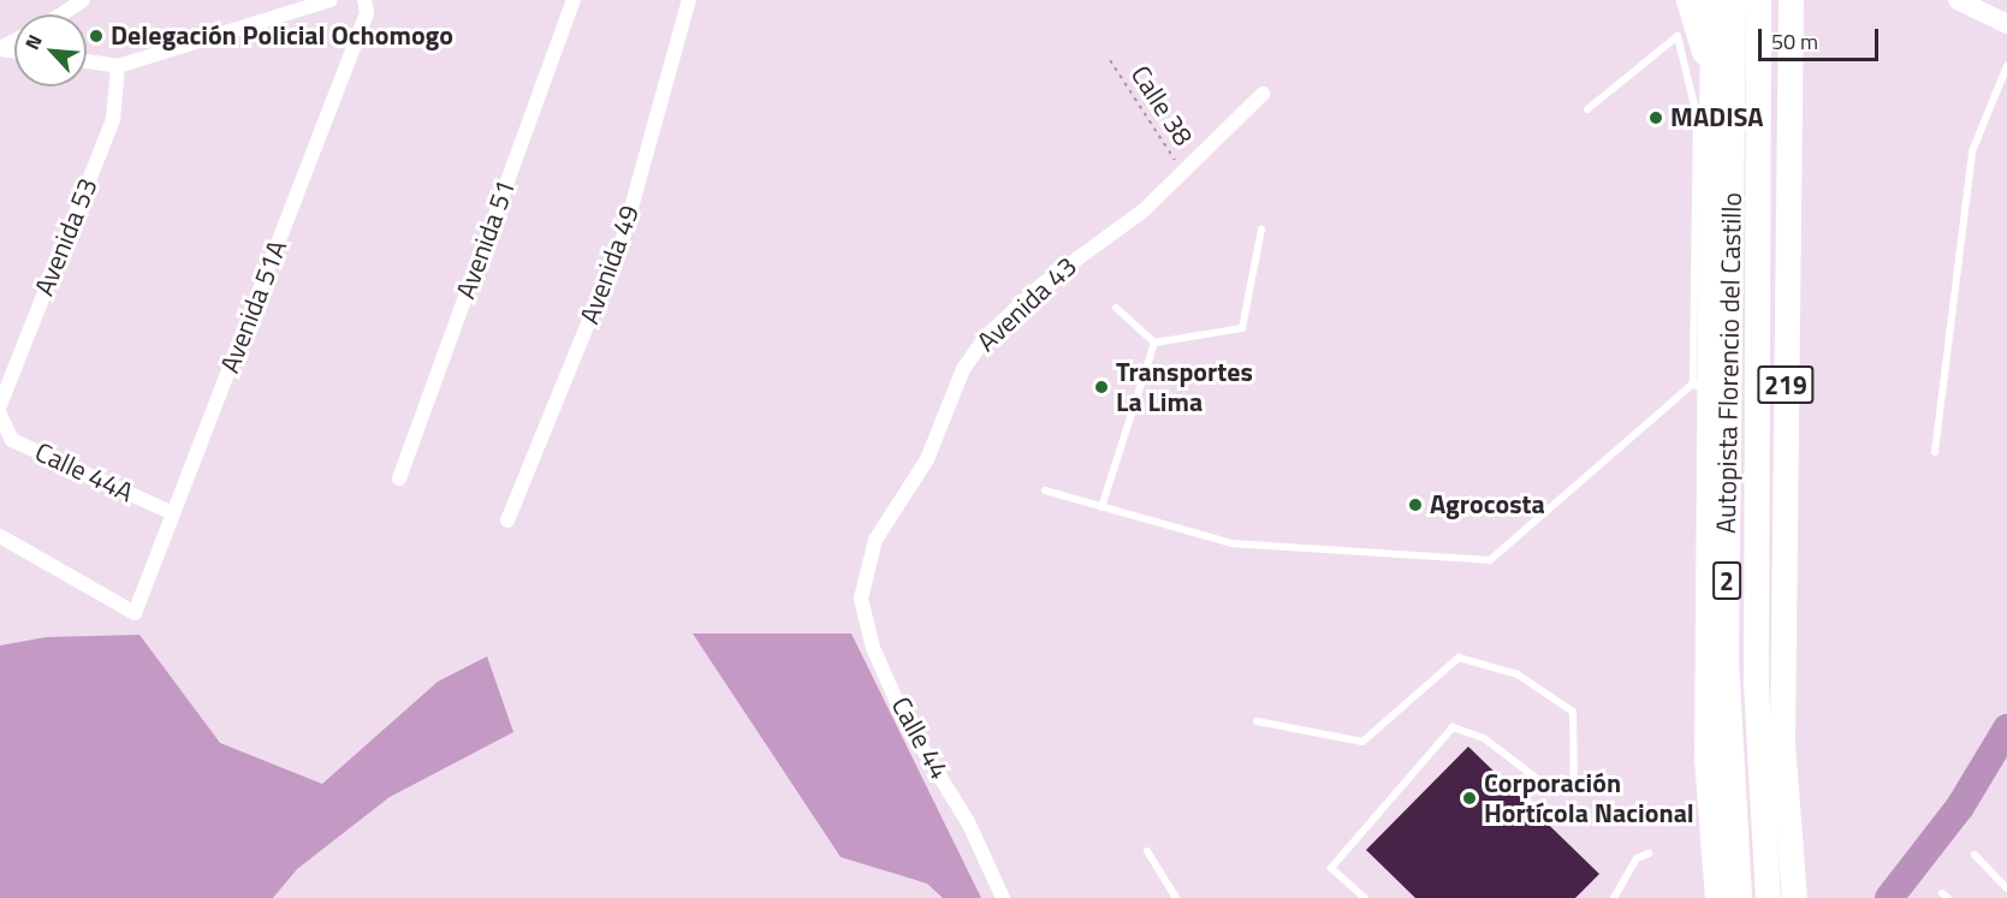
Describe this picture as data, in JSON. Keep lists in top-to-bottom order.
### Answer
{
  "streets": {
    "highway": ["Autopista Florencio del Castillo", "219", "2"],
    "street": [
      "Avenida 53",
      "Avenida 51",
      "Avenida 49",
      "Avenida 43",
      "Avenida 51A",
      "Calle 44A",
      "Calle 44"
    ],
    "path": ["Calle 38"]
  },
  "crossings": [
    ["Calle 38", "Avenida 43"],
    ["Avenida 43", "Calle 44"],
    ["Avenida 51A", "Calle 44A"]
  ],
  "places": [
    "Delegación Policial Ochomogo",
    "MADISA",
    "Transportes La Lima",
    "Agrocosta",
    "Corporación Hortícola Nacional"
  ],
  "scale_bar": "50 m",
  "north": "top left"
}
